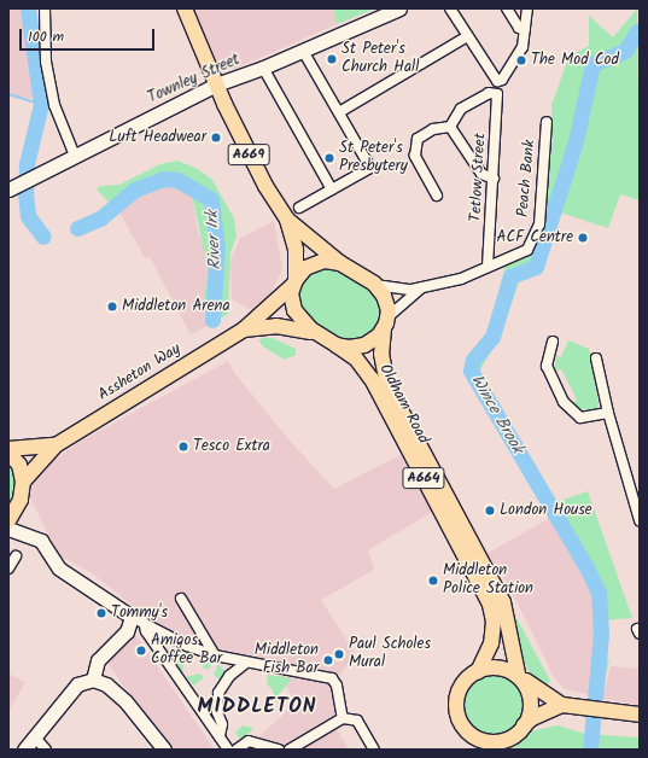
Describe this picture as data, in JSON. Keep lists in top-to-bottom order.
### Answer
{
  "streets": {
    "main road": [
      "A669",
      "Assheton Way",
      "Oldham Road",
      "A664"
    ],
    "street": ["Townley Street", "Tetlow Street", "Peach Bank"]
  },
  "crossings": [
    ["Townley Street", "A669"],
    ["Tetlow Street", "Peach Bank"],
    ["Peach Bank", "Assheton Way"],
    ["Peach Bank", "Oldham Road"],
    ["Peach Bank", "A664"],
    ["Assheton Way", "Oldham Road"],
    ["Assheton Way", "A664"],
    ["Oldham Road", "A664"]
  ],
  "districts": ["MIDDLETON"],
  "water": ["River Irk", "Wince Brook"],
  "places": [
    "St Peter's Church Hall",
    "The Mod Cod",
    "Luft Headwear",
    "St Peter's Presbytery",
    "ACF Centre",
    "Middleton Arena",
    "Tesco Extra",
    "London House",
    "Middleton Police Station",
    "Tommy's",
    "Amigos Coffee Bar",
    "Paul Scholes Mural",
    "Middleton Fish Bar"
  ],
  "scale_bar": "100 m"
}
